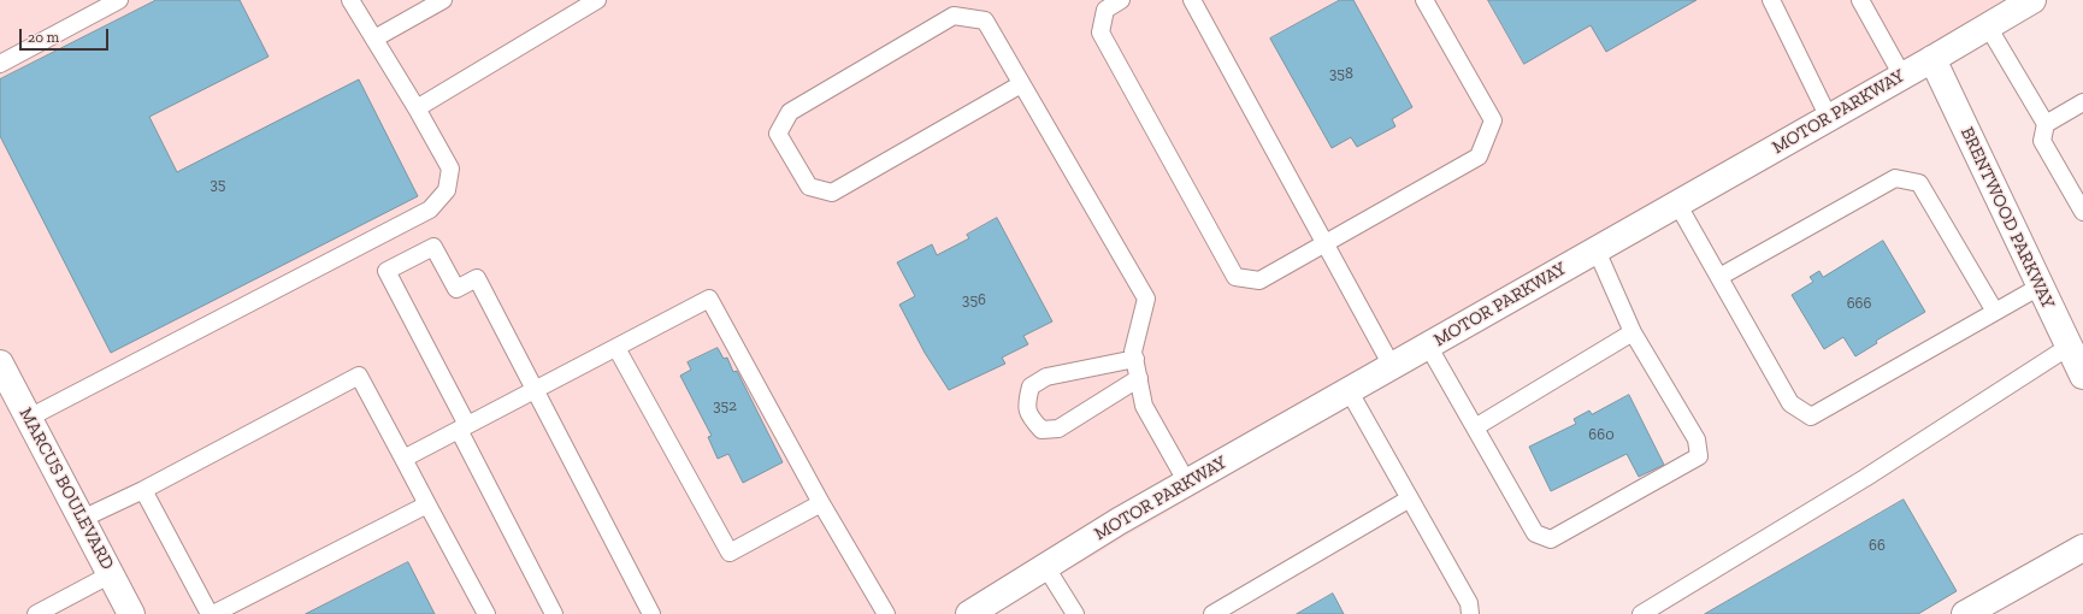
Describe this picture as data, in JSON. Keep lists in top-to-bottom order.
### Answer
{
  "streets": {
    "main road": ["MOTOR PARKWAY", "BRENTWOOD PARKWAY", "MARCUS BOULEVARD"]
  },
  "crossings": [
    ["MOTOR PARKWAY", "BRENTWOOD PARKWAY"]
  ],
  "house_numbers": [
    "358",
    "35",
    "356",
    "666",
    "352",
    "660",
    "66"
  ],
  "scale_bar": "20 m"
}
